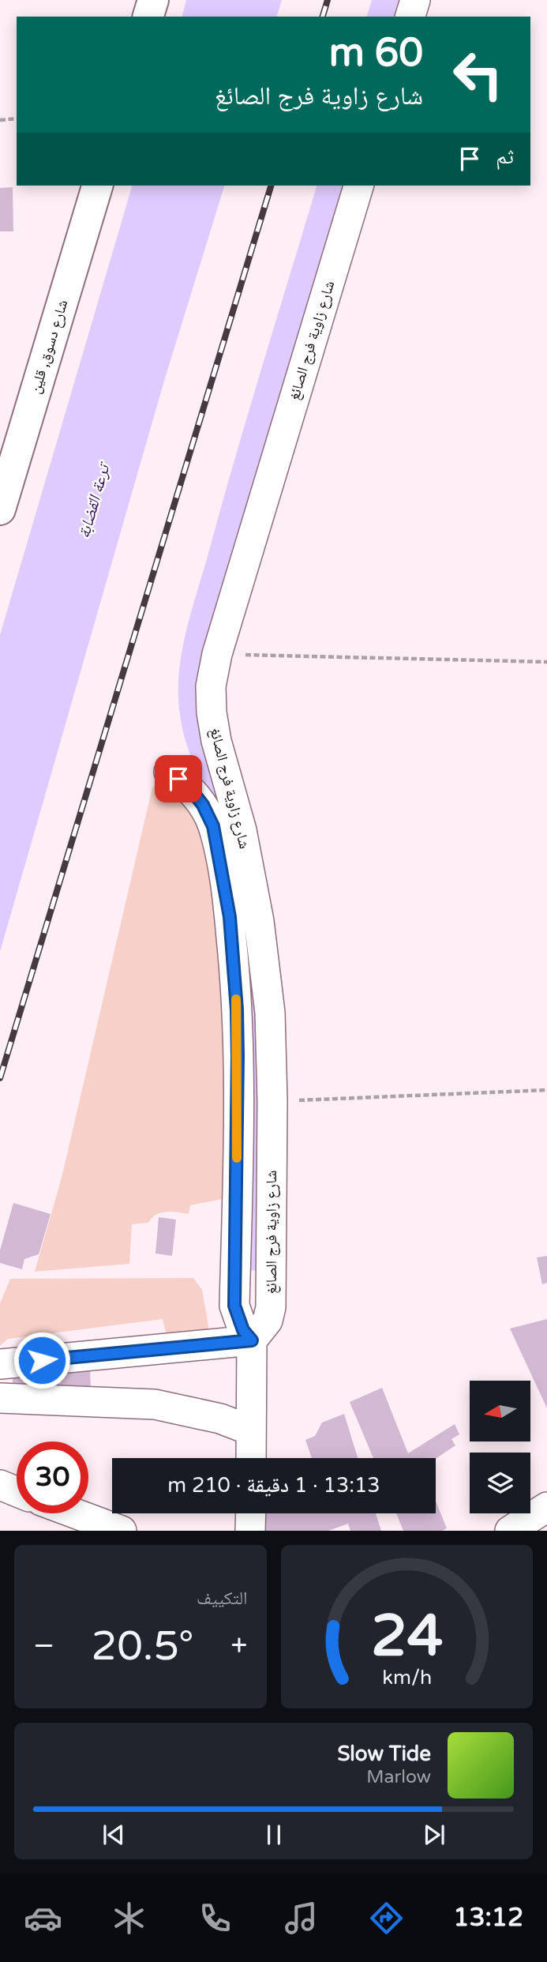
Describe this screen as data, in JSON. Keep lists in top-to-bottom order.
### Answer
{
  "streets": {
    "main road": ["شارع دسوق, قلين"],
    "street": ["شارع زاوية فرج الصائغ"]
  },
  "water": ["ترعة القضابة"],
  "north": "left",
  "page": {
    "turn": ["60 m", "شارع زاوية فرج الصائغ"],
    "then": "ثم",
    "limit": "30",
    "trip": "13:13 · 1 دقيقة · 210 m",
    "tile": "التكييف",
    "heat": ["−", "20.5°", "+"],
    "song": ["Slow Tide", "Marlow"],
    "tabs": "13:12",
    "gauge": ["24", "km/h"]
  }
}
